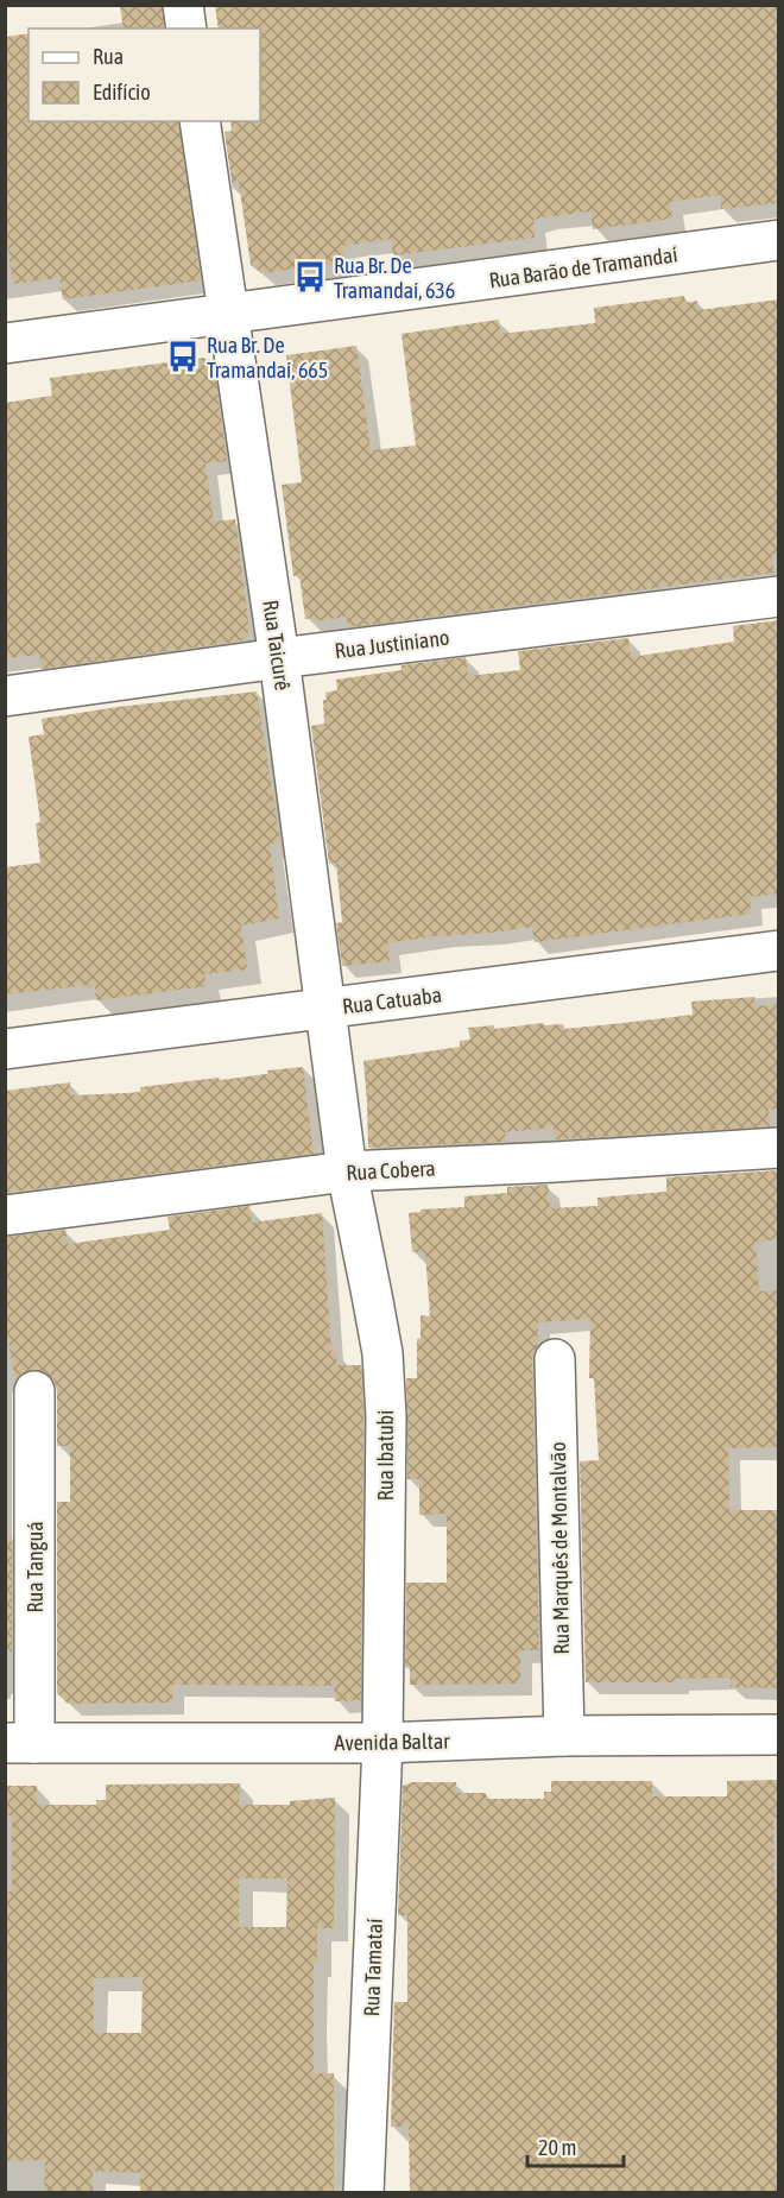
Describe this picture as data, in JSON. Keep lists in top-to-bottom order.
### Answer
{
  "streets": {
    "street": [
      "Rua Barão de Tramandaí",
      "Rua Justiniano",
      "Rua Taicurê",
      "Rua Catuaba",
      "Rua Cobera",
      "Rua Ibatubi",
      "Rua Marquês de Montalvão",
      "Rua Tanguá",
      "Avenida Baltar",
      "Rua Tamataí"
    ]
  },
  "crossings": [
    ["Rua Barão de Tramandaí", "Rua Taicurê"],
    ["Rua Justiniano", "Rua Taicurê"],
    ["Rua Taicurê", "Rua Catuaba"],
    ["Rua Taicurê", "Rua Cobera"],
    ["Rua Taicurê", "Rua Ibatubi"],
    ["Rua Cobera", "Rua Ibatubi"],
    ["Rua Ibatubi", "Avenida Baltar"],
    ["Rua Ibatubi", "Rua Tamataí"],
    ["Rua Marquês de Montalvão", "Avenida Baltar"],
    ["Rua Tanguá", "Avenida Baltar"],
    ["Avenida Baltar", "Rua Tamataí"]
  ],
  "places": {
    "bus stop": ["Rua Br. De Tramandaí, 636", "Rua Br. De Tramandaí, 665"]
  },
  "legend": ["Rua", "Edifício"],
  "scale_bar": "20 m"
}
